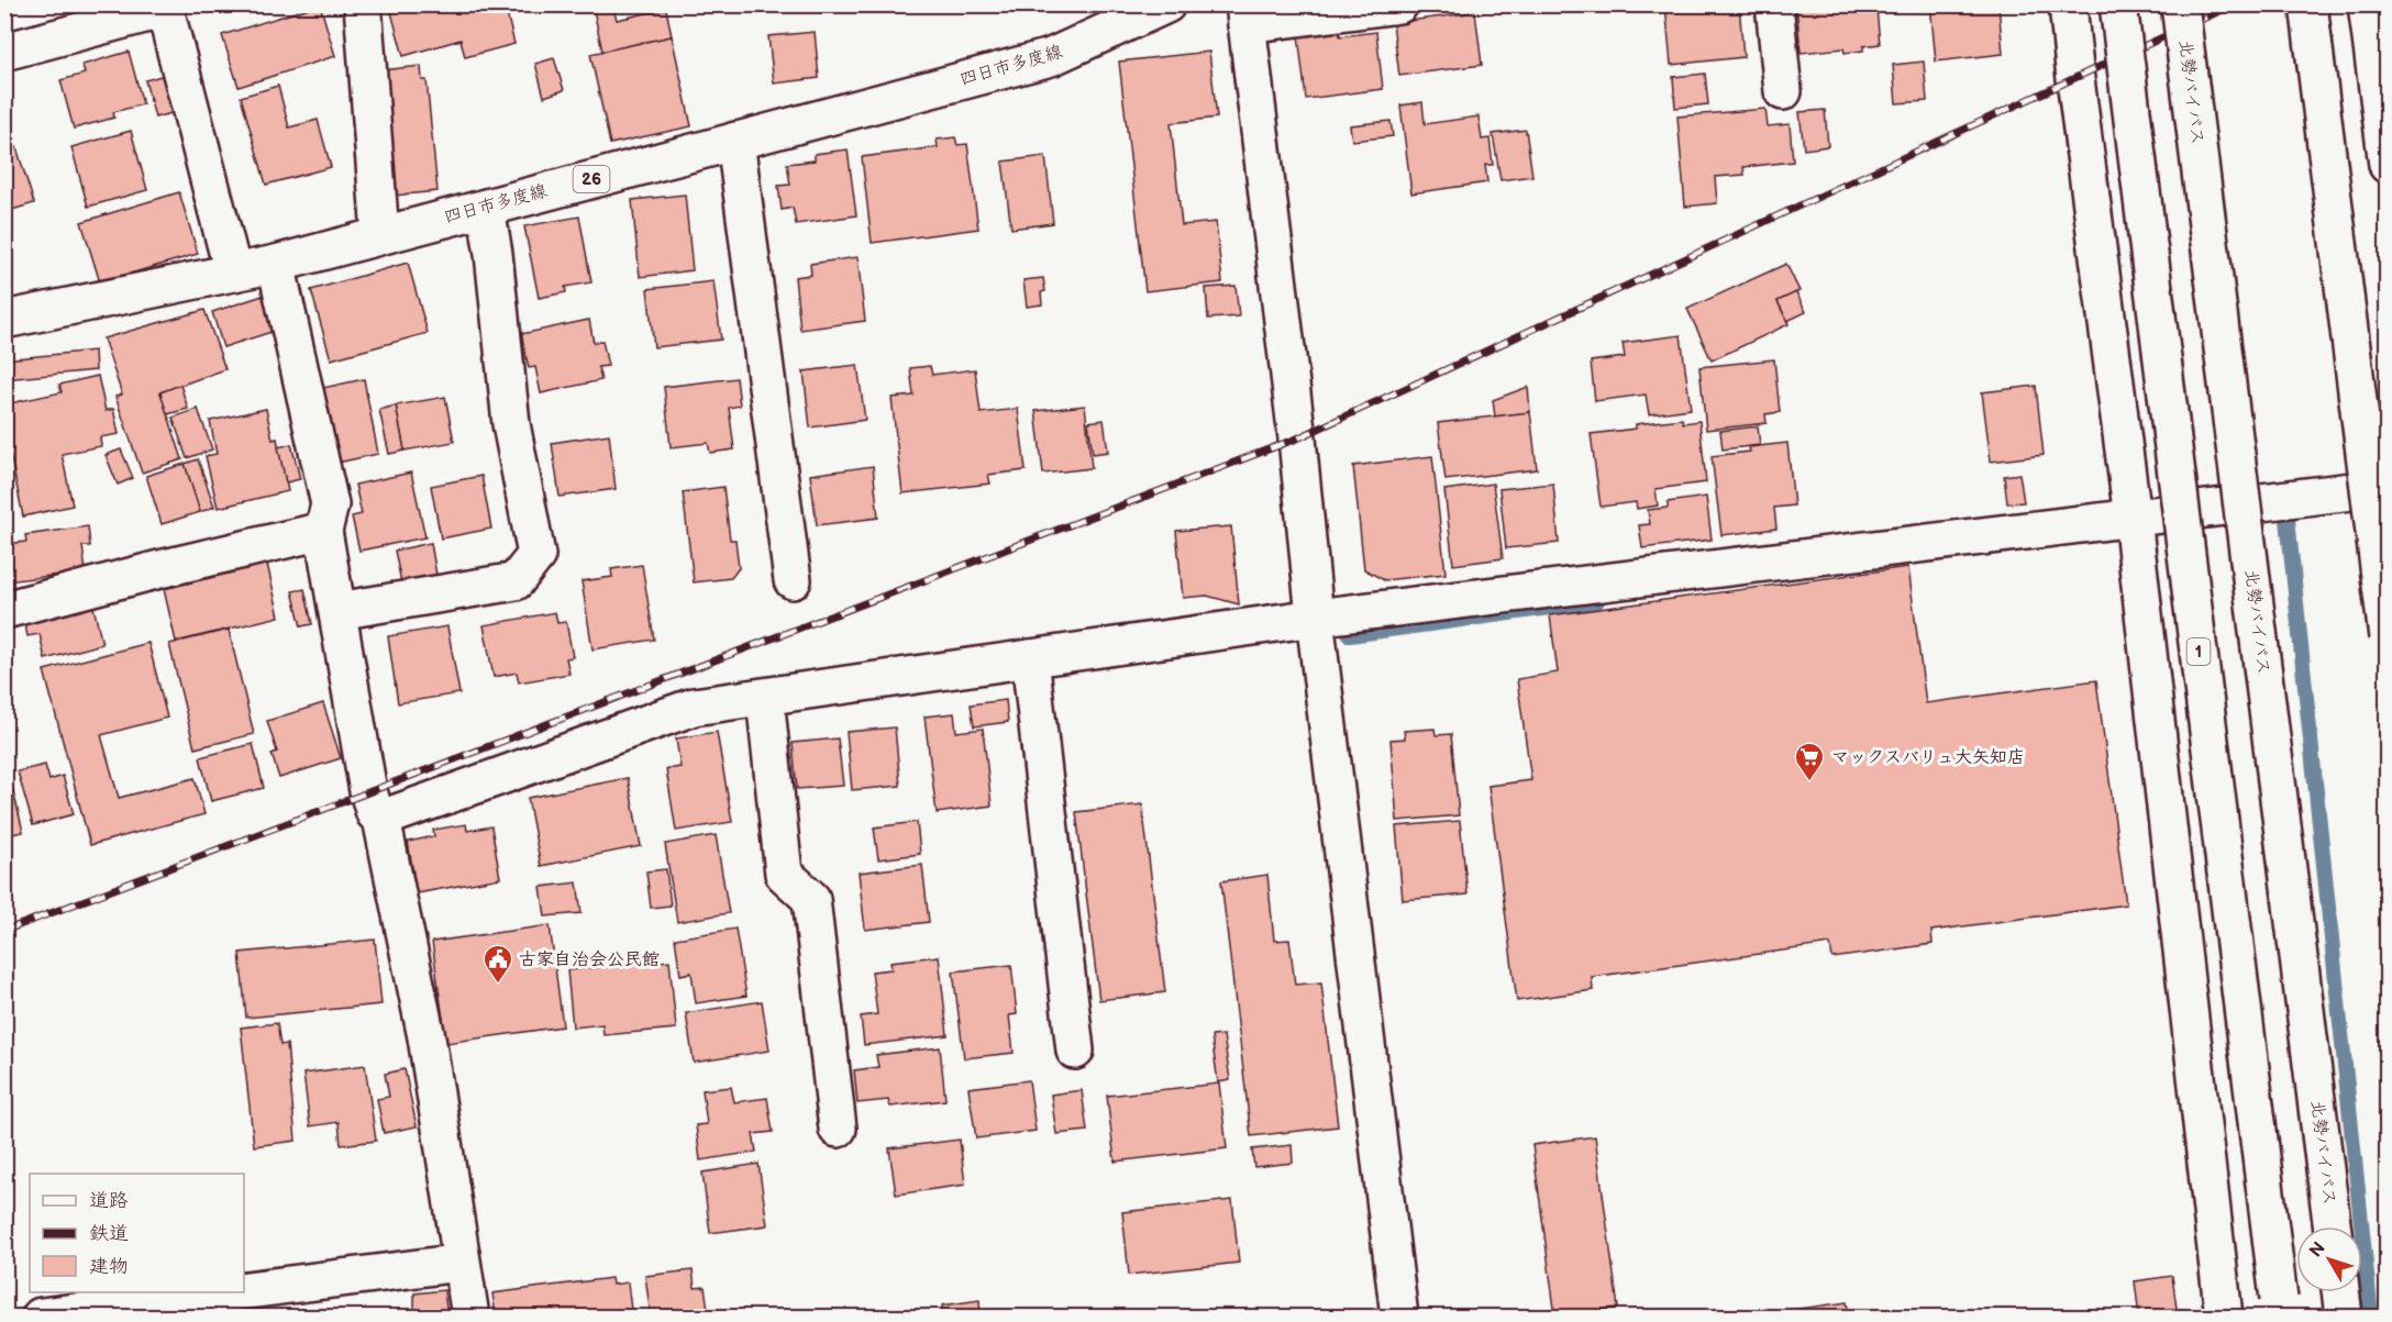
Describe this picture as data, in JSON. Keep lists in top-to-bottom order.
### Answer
{
  "streets": {
    "main road": [
      "四日市多度線",
      "北勢バイパス",
      "26",
      "1"
    ]
  },
  "places": {
    "supermarket": ["マックスバリュ大矢知店"],
    "public building": ["古家自治会公民館"]
  },
  "legend": ["道路", "鉄道", "建物"],
  "north": "top left"
}
